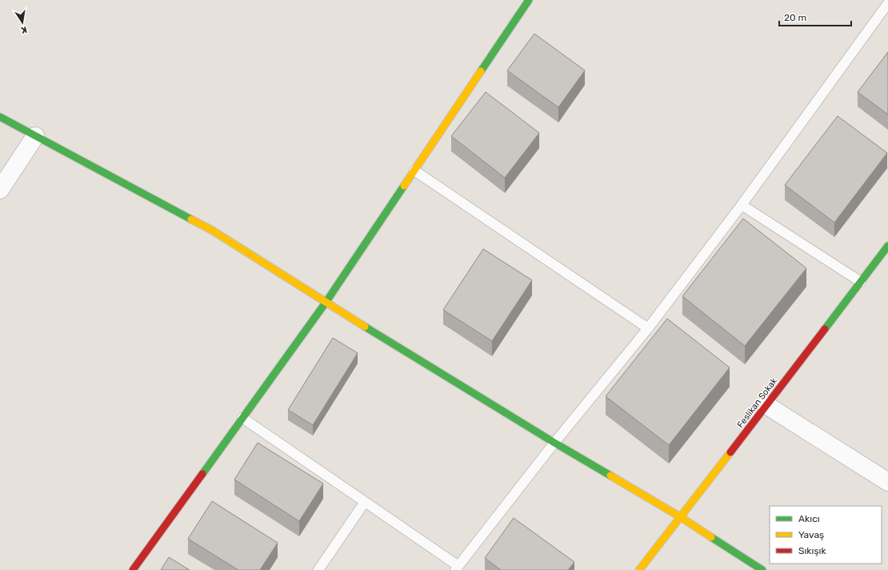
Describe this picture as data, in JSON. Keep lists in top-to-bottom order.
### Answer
{
  "streets": {
    "street": ["Feslikan Sokak"]
  },
  "legend": ["Akıcı", "Yavaş", "Sıkışık"],
  "scale_bar": "20 m",
  "north": "bottom"
}
